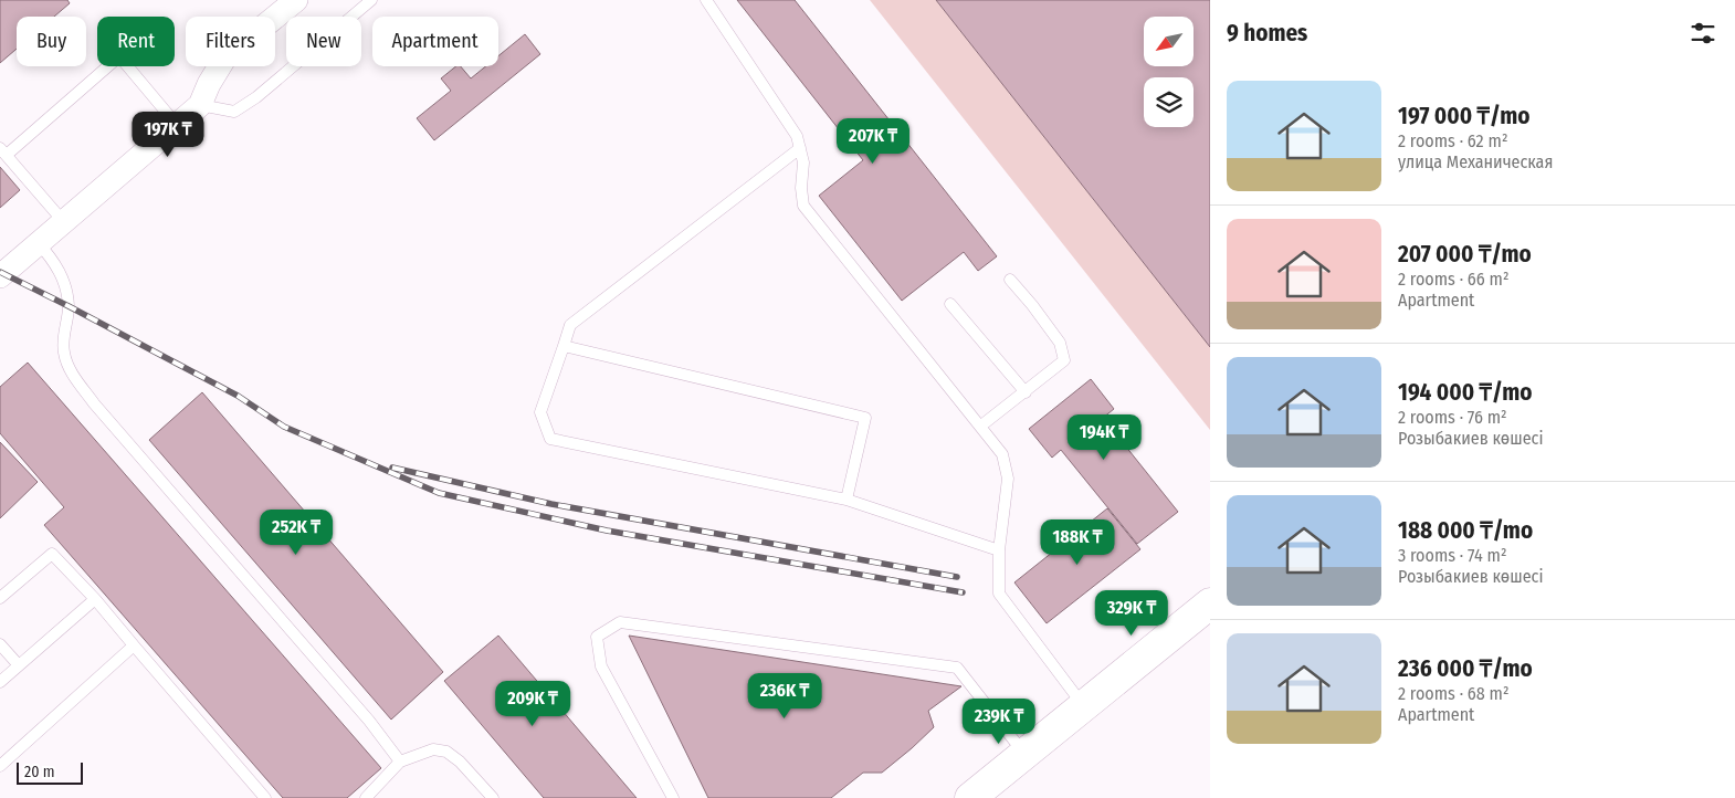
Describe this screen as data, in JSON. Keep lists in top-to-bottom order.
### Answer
{
  "scale_bar": "20 m",
  "north": "bottom left",
  "page": {
    "heading": "9 homes",
    "chip": [
      "Buy",
      "Rent",
      "Filters",
      "New",
      "Apartment"
    ],
    "list": [
      {
        "name": "197 000 ₸/mo",
        "note": "2 rooms · 62 m² · улица Механическая"
      },
      {
        "name": "207 000 ₸/mo",
        "note": "2 rooms · 66 m² · Apartment"
      },
      {
        "name": "194 000 ₸/mo",
        "note": "2 rooms · 76 m² · Розыбакиев көшесі"
      },
      {
        "name": "188 000 ₸/mo",
        "note": "3 rooms · 74 m² · Розыбакиев көшесі"
      },
      {
        "name": "236 000 ₸/mo",
        "note": "2 rooms · 68 m² · Apartment"
      }
    ],
    "price": [
      "197K ₸",
      "207K ₸",
      "194K ₸",
      "252K ₸",
      "188K ₸",
      "329K ₸",
      "236K ₸",
      "209K ₸",
      "239K ₸"
    ],
    "scale": "20 m"
  }
}
